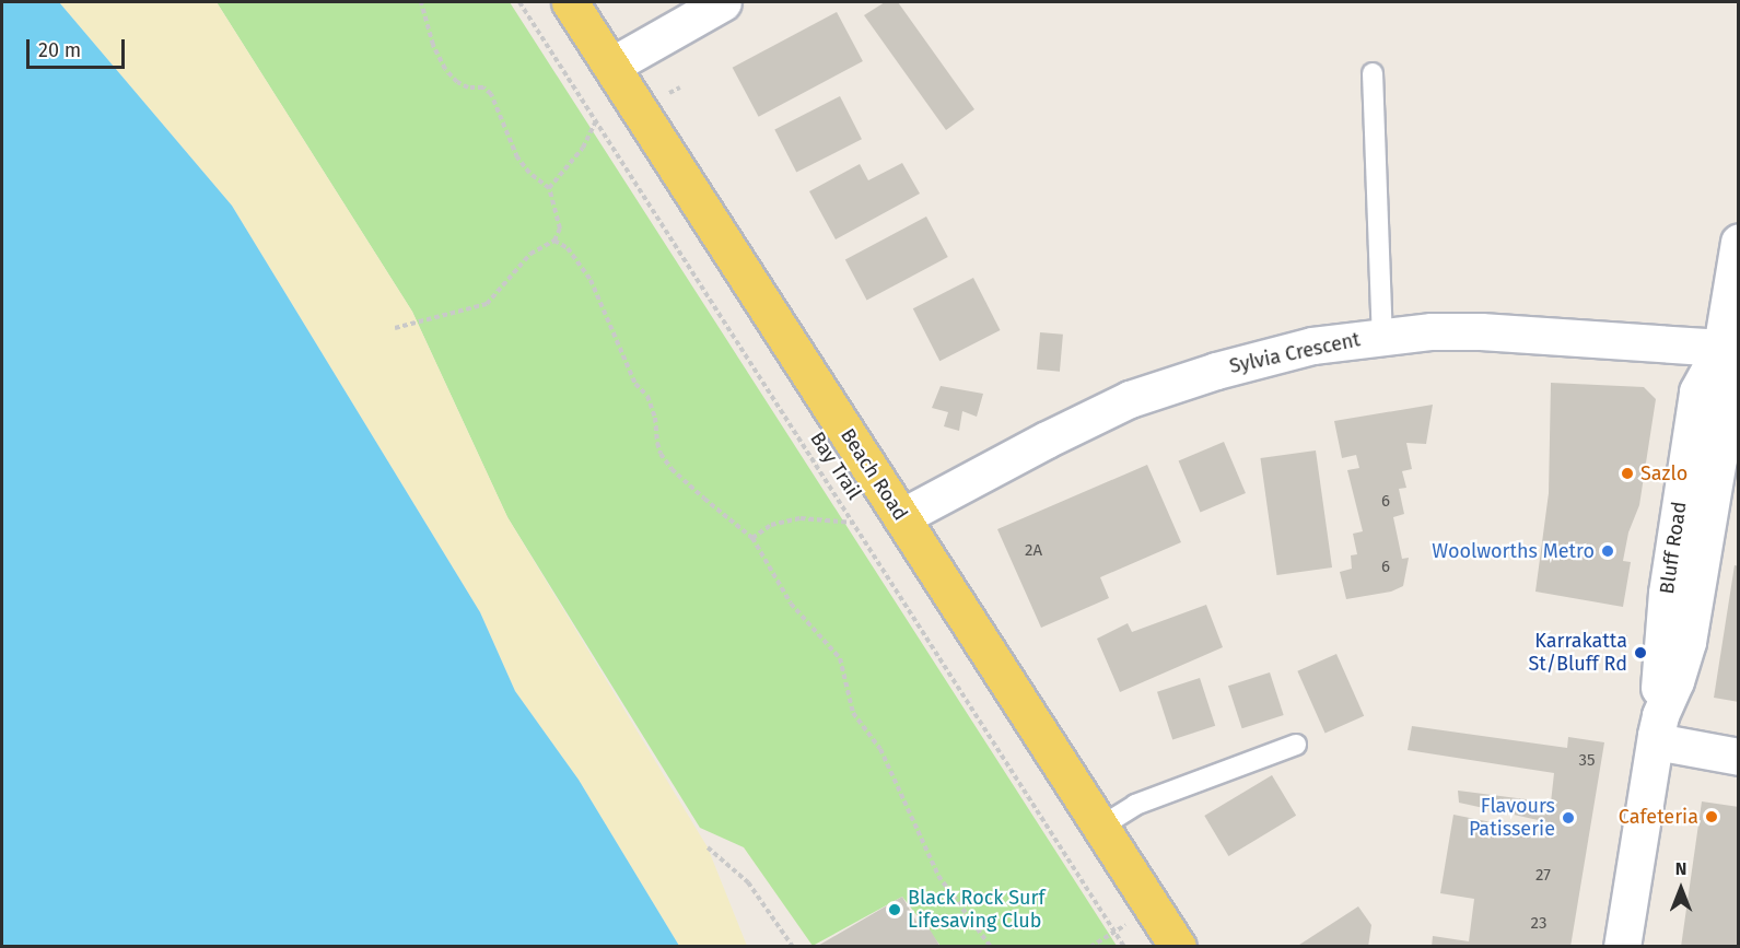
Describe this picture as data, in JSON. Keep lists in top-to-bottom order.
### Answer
{
  "streets": {
    "main road": ["Beach Road"],
    "street": ["Sylvia Crescent", "Bluff Road"],
    "path": ["Bay Trail"]
  },
  "crossings": [
    ["Sylvia Crescent", "Beach Road"],
    ["Sylvia Crescent", "Bluff Road"]
  ],
  "places": [
    "Sazlo",
    "Woolworths Metro",
    "Karrakatta St/Bluff Rd",
    "Cafeteria",
    "Flavours Patisserie",
    "Black Rock Surf Lifesaving Club"
  ],
  "house_numbers": [
    "6",
    "2A",
    "6",
    "35",
    "27",
    "23"
  ],
  "scale_bar": "20 m",
  "north": "top"
}
